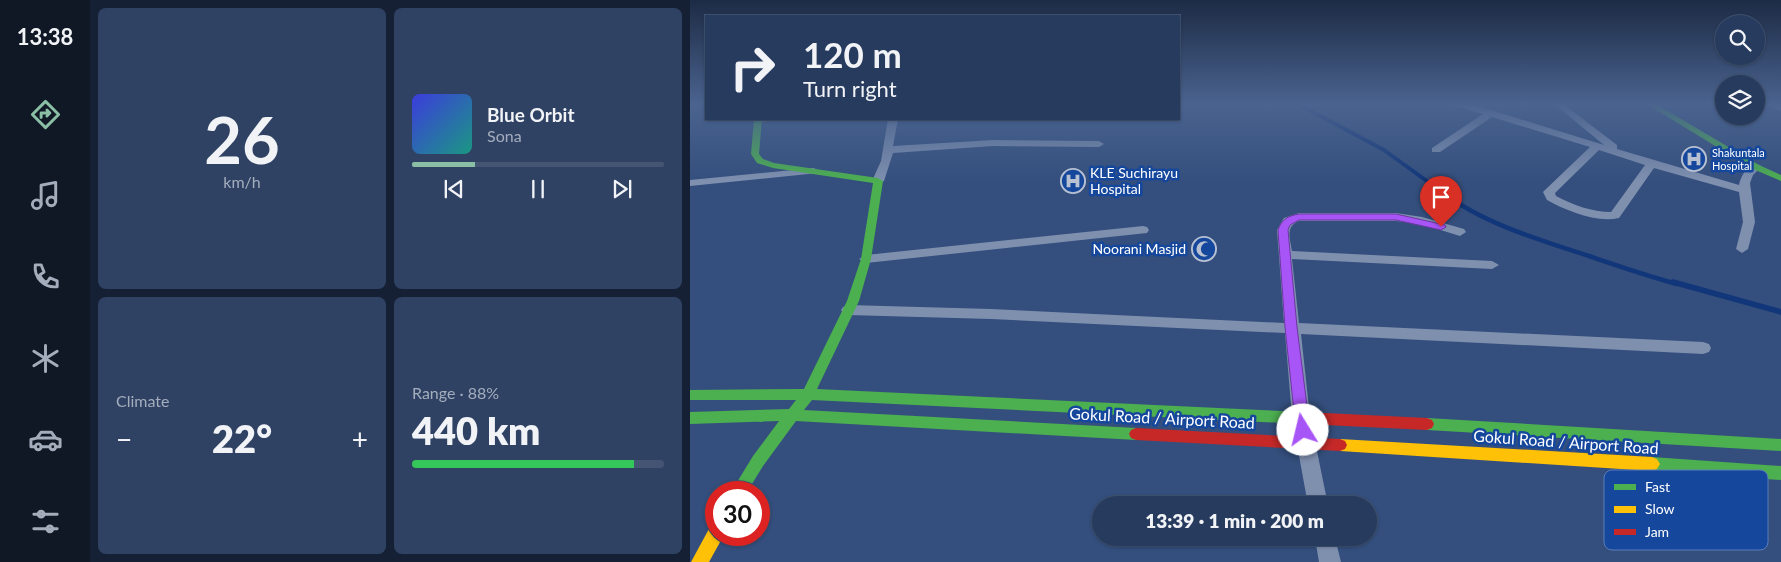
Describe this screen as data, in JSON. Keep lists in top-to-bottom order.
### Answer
{
  "streets": {
    "main road": ["Gokul Road / Airport Road"]
  },
  "places": {
    "hospital": ["Shakuntala Hospital", "KLE Suchirayu Hospital"],
    "mosque": ["Noorani Masjid"]
  },
  "legend": ["Fast", "Slow", "Jam"],
  "page": {
    "tabs": "13:38",
    "tile": [
      ["26", "km/h"],
      "Climate",
      ["Range · 88%", "440 km"]
    ],
    "turn": ["120 m", "Turn right"],
    "song": ["Blue Orbit", "Sona"],
    "heat": ["−", "22°", "+"],
    "limit": "30",
    "trip": "13:39 · 1 min · 200 m"
  }
}
